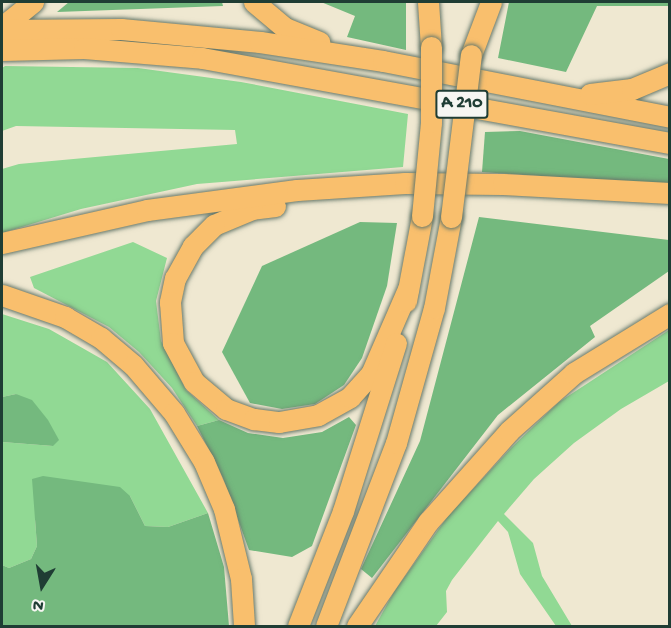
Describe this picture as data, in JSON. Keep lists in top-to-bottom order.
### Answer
{
  "streets": {
    "highway": ["A 210"]
  },
  "north": "bottom"
}
